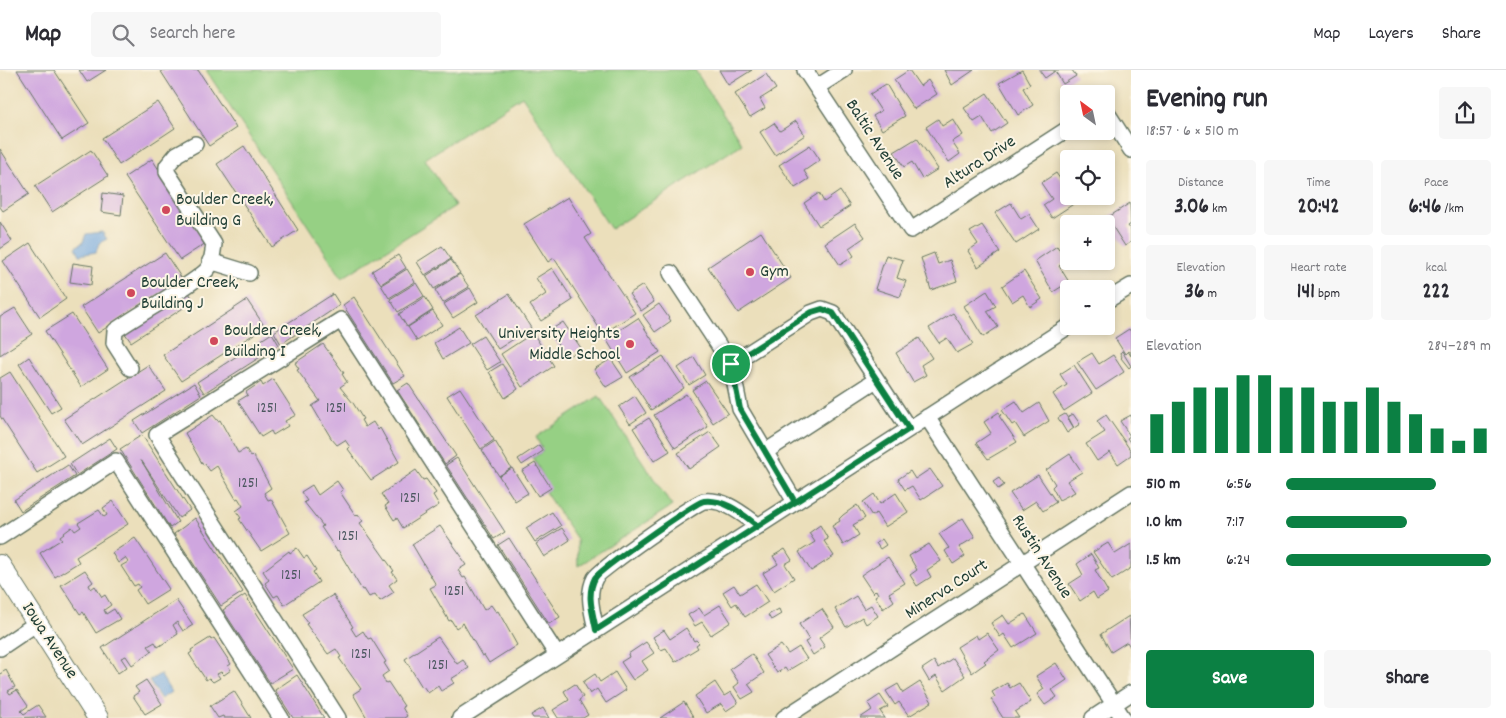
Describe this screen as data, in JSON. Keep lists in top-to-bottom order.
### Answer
{
  "streets": {
    "main road": ["Iowa Avenue"],
    "street": [
      "Baltic Avenue",
      "Altura Drive",
      "Rustin Avenue",
      "Minerva Court"
    ]
  },
  "crossings": [
    ["Baltic Avenue", "Altura Drive"],
    ["Rustin Avenue", "Minerva Court"]
  ],
  "places": [
    "Boulder Creek, Building G",
    "Gym",
    "Boulder Creek, Building J",
    "Boulder Creek, Building I",
    "University Heights Middle School"
  ],
  "house_numbers": [
    "1251",
    "1251",
    "1251",
    "1251",
    "1251",
    "1251",
    "1251",
    "1251",
    "1251"
  ],
  "north": "top left",
  "page": {
    "header": "Map",
    "search": "Search here",
    "nav": ["Map", "Layers", "Share"],
    "heading": ["Evening run", "18:57 · 6 × 510 m"],
    "map_buttons": ["+", "−"],
    "stats": [
      ["Distance", "3.06 km"],
      ["Time", "20:42"],
      ["Pace", "6:46 /km"],
      ["Elevation", "36 m"],
      ["Heart rate", "141 bpm"],
      ["kcal", "222"]
    ],
    "chart": ["Elevation", "284–289 m"],
    "list": [
      {
        "name": "510 m",
        "note": "6:56"
      },
      {
        "name": "1.0 km",
        "note": "7:17"
      },
      {
        "name": "1.5 km",
        "note": "6:24"
      }
    ],
    "buttons": ["Save", "Share"]
  }
}
